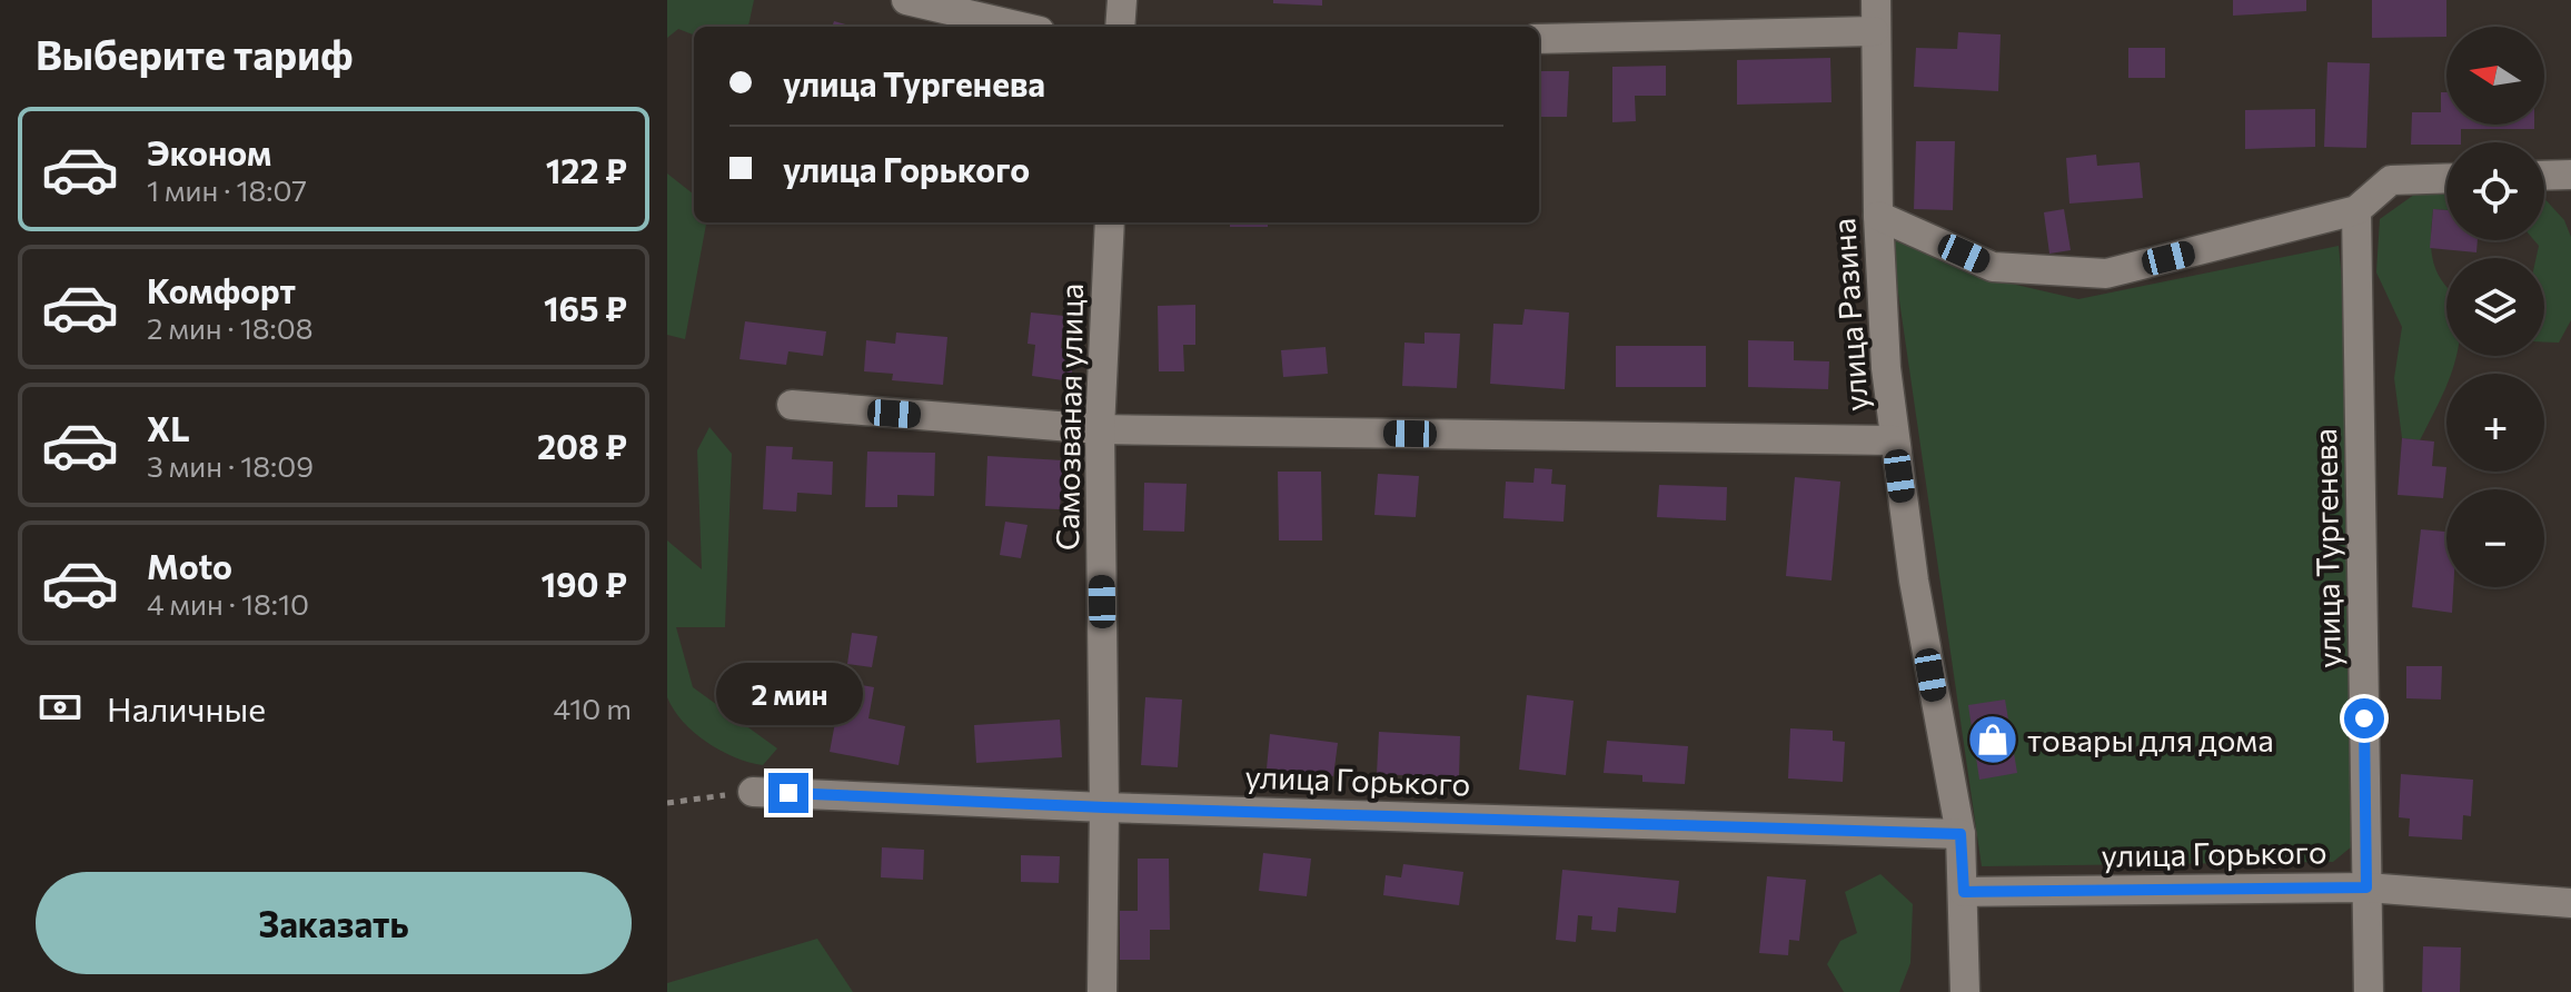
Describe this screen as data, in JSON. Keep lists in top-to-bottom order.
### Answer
{
  "streets": {
    "street": [
      "улица Разина",
      "Самозваная улица",
      "улица Тургенева",
      "улица Горького"
    ]
  },
  "crossings": [
    ["улица Разина", "улица Горького"],
    ["Самозваная улица", "улица Горького"],
    ["улица Тургенева", "улица Горького"]
  ],
  "places": {
    "shop": ["товары для дома"]
  },
  "north": "left",
  "page": {
    "heading": "Выберите тариф",
    "map_buttons": ["+", "−"],
    "banner": ["улица Тургенева", "улица Горького"],
    "list": [
      {
        "name": "Эконом",
        "note": "1 мин · 18:07",
        "value": "122 ₽"
      },
      {
        "name": "Комфорт",
        "note": "2 мин · 18:08",
        "value": "165 ₽"
      },
      {
        "name": "XL",
        "note": "3 мин · 18:09",
        "value": "208 ₽"
      },
      {
        "name": "Moto",
        "note": "4 мин · 18:10",
        "value": "190 ₽"
      }
    ],
    "pay": ["Наличные", "410 m"],
    "bubble": "2 мин",
    "buttons": "Заказать"
  }
}
